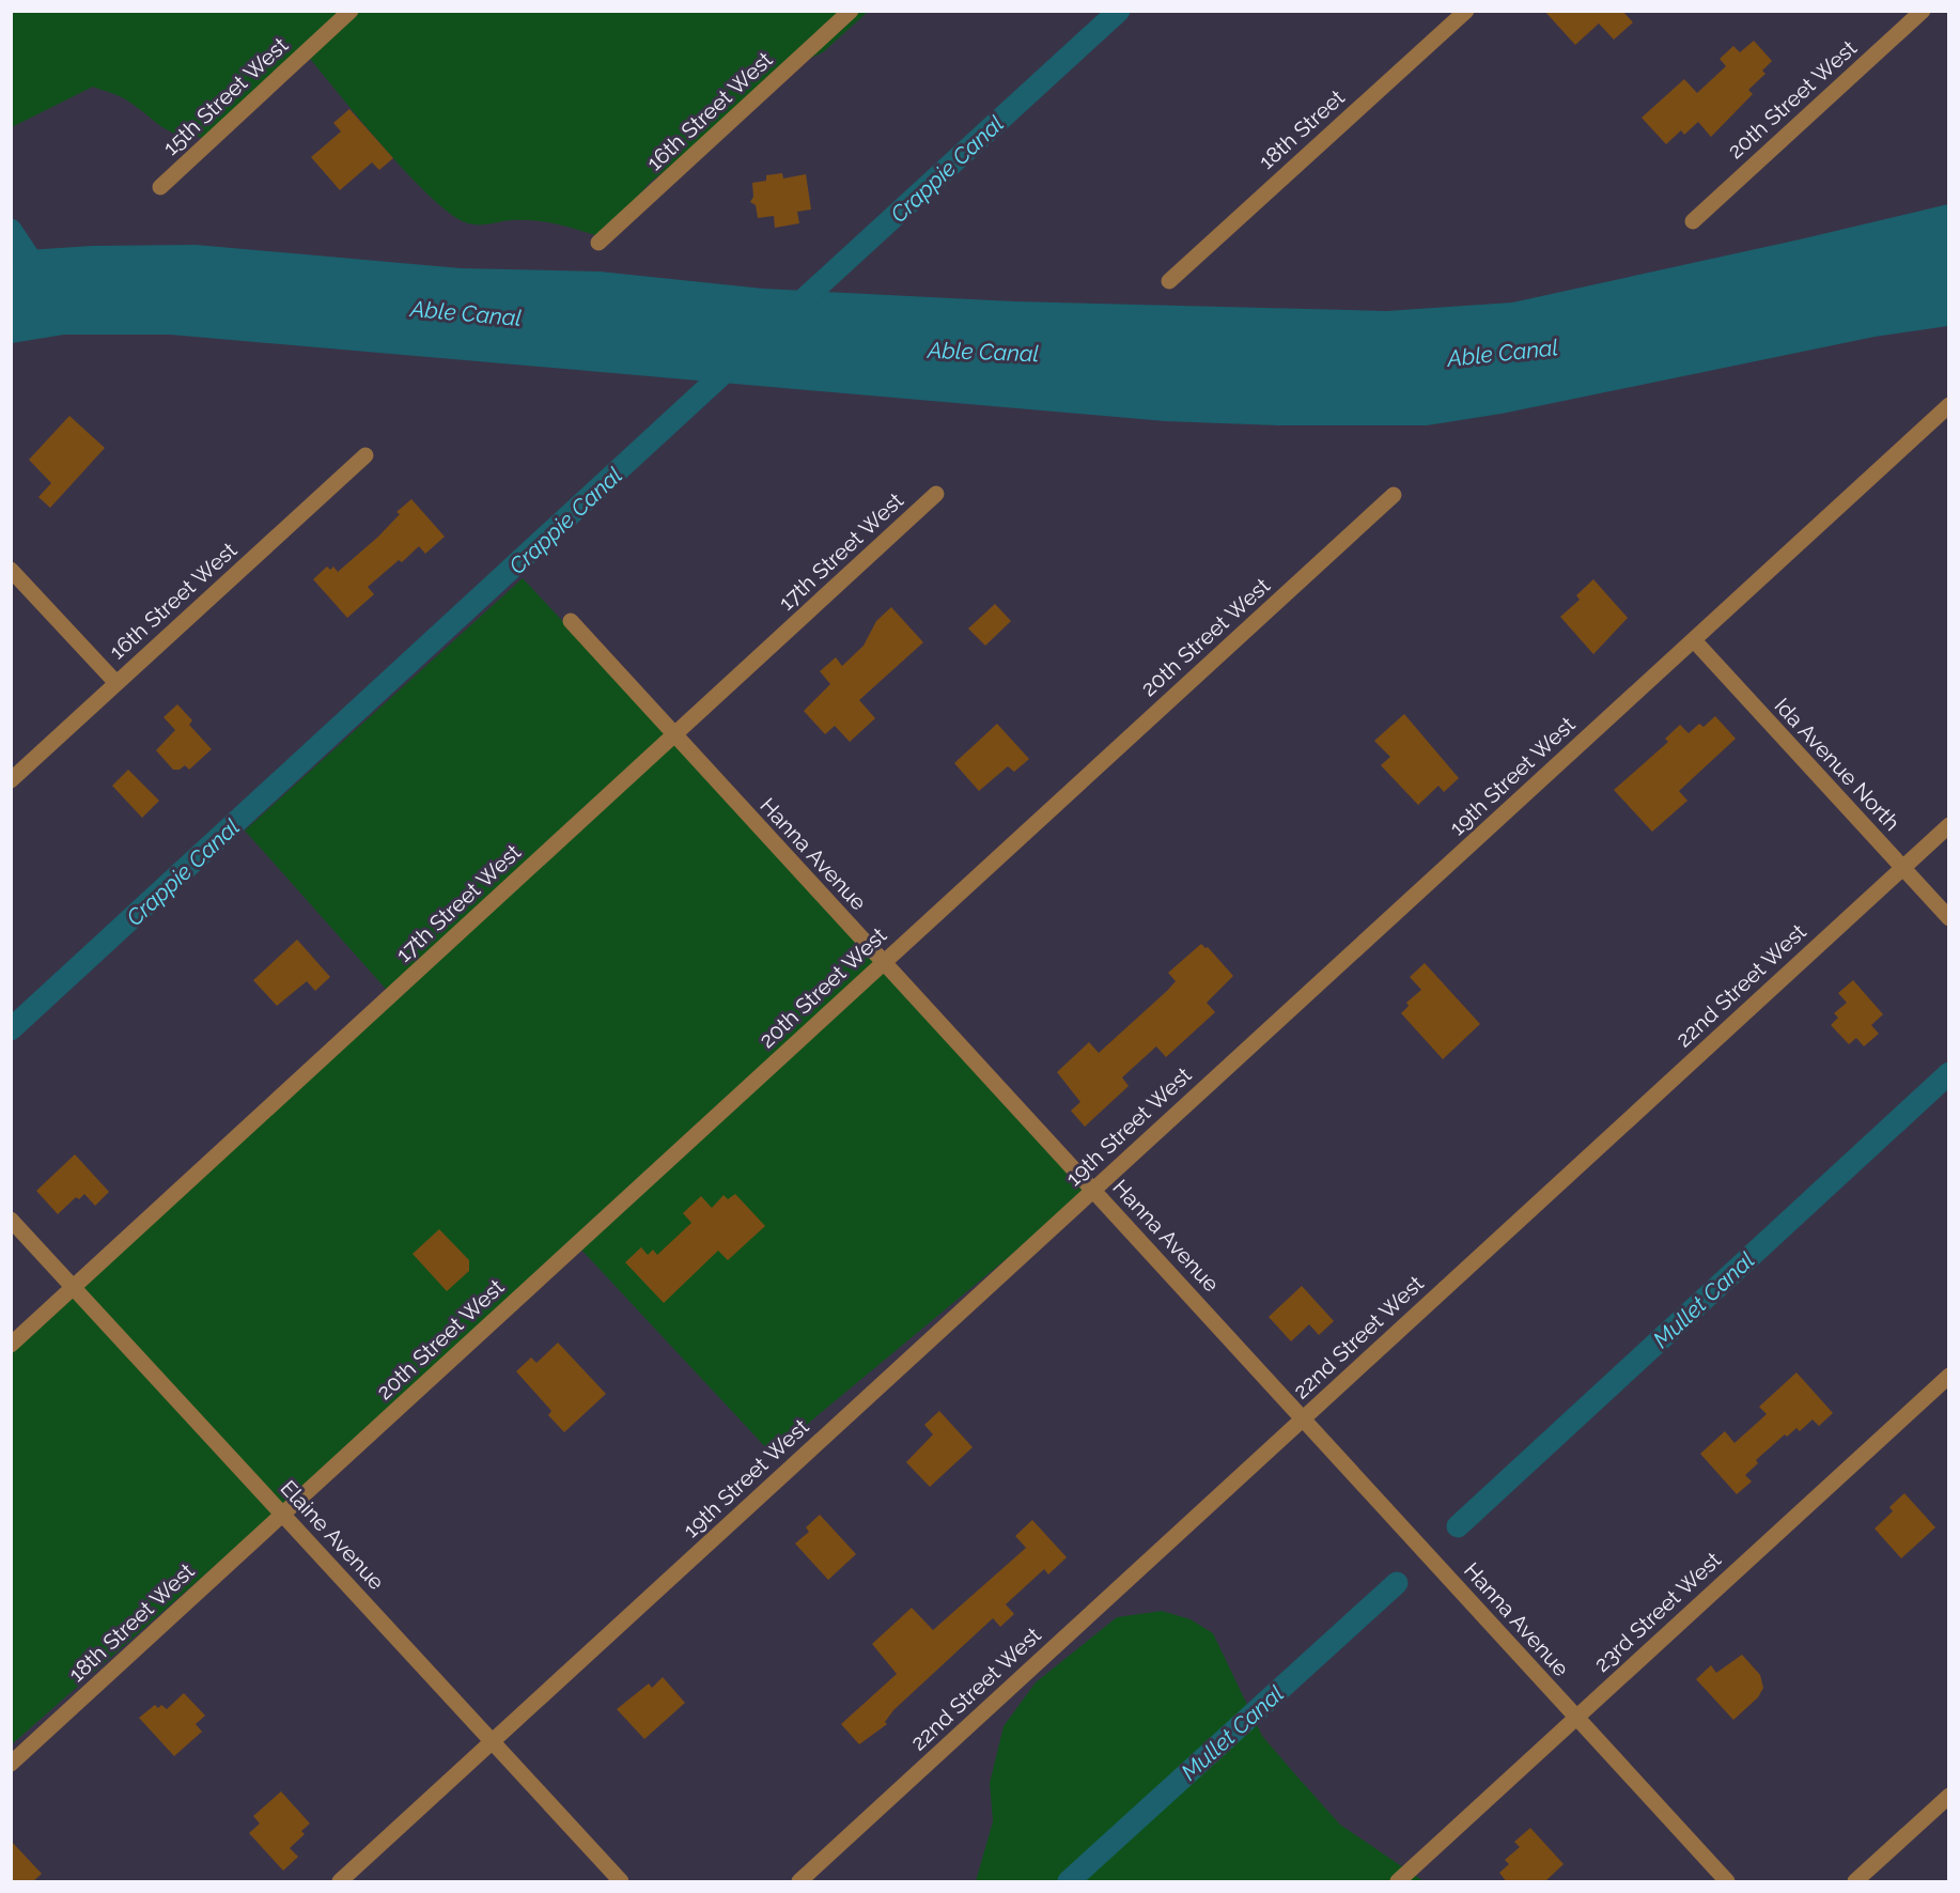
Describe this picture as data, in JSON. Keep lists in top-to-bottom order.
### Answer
{
  "streets": {
    "street": [
      "15th Street West",
      "20th Street West",
      "16th Street West",
      "18th Street",
      "17th Street West",
      "Ida Avenue North",
      "19th Street West",
      "Hanna Avenue",
      "22nd Street West",
      "Elaine Avenue",
      "23rd Street West",
      "18th Street West"
    ]
  },
  "crossings": [
    ["20th Street West", "Hanna Avenue"],
    ["20th Street West", "Elaine Avenue"],
    ["20th Street West", "18th Street West"],
    ["17th Street West", "Hanna Avenue"],
    ["17th Street West", "Elaine Avenue"],
    ["Ida Avenue North", "19th Street West"],
    ["Ida Avenue North", "22nd Street West"],
    ["19th Street West", "Hanna Avenue"],
    ["19th Street West", "Elaine Avenue"],
    ["Hanna Avenue", "22nd Street West"],
    ["Hanna Avenue", "23rd Street West"],
    ["Elaine Avenue", "18th Street West"]
  ],
  "water": ["Crappie Canal", "Able Canal", "Mullet Canal"]
}
